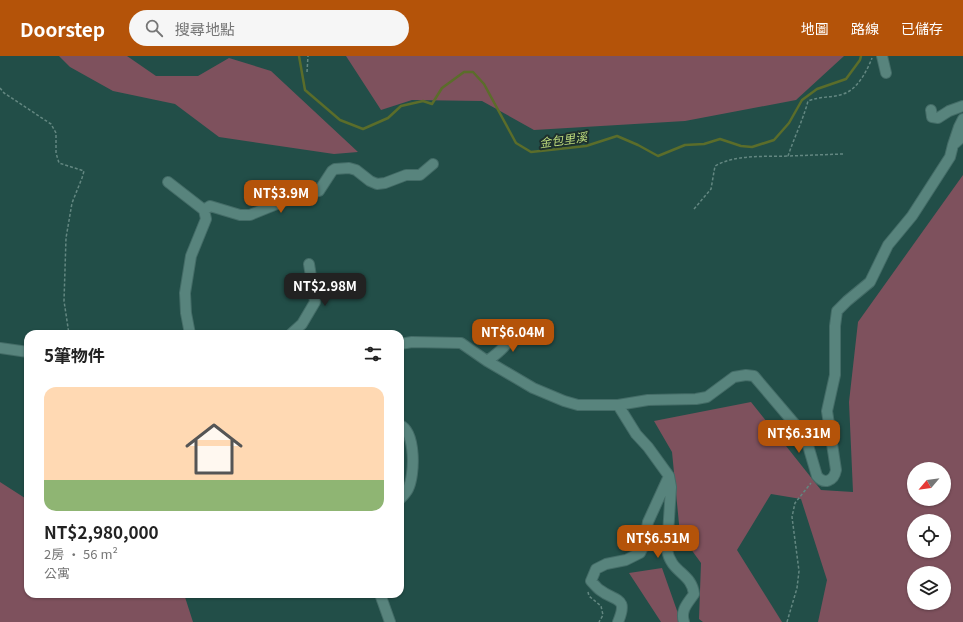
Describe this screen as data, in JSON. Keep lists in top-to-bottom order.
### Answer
{
  "water": ["金包里溪"],
  "north": "bottom left",
  "page": {
    "header": "Doorstep",
    "search": "搜尋地點",
    "nav": ["地圖", "路線", "已儲存"],
    "price": [
      "NT$3.9M",
      "NT$2.98M",
      "NT$6.04M",
      "NT$6.31M",
      "NT$6.51M"
    ],
    "heading": "5筆物件",
    "list": [
      {
        "name": "NT$2,980,000",
        "note": "2房 · 56 m² · 公寓"
      }
    ]
  }
}
